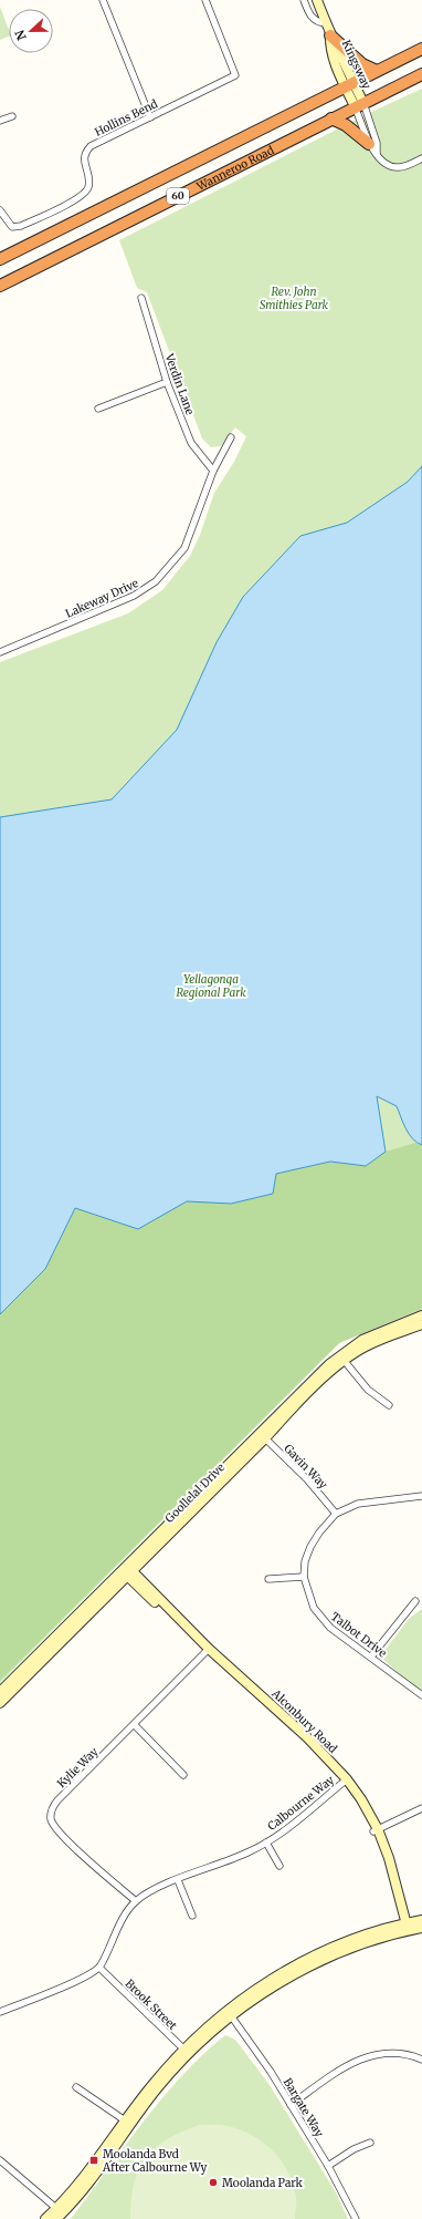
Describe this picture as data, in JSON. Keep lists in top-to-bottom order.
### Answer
{
  "streets": {
    "highway": ["Wanneroo Road", "60"],
    "street": [
      "Kingsway",
      "Hollins Bend",
      "Verdin Lane",
      "Lakeway Drive",
      "Gavin Way",
      "Goollelal Drive",
      "Talbot Drive",
      "Alconbury Road",
      "Kylie Way",
      "Calbourne Way",
      "Brook Street",
      "Bargate Way"
    ]
  },
  "crossings": [
    ["Kingsway", "Wanneroo Road"],
    ["Verdin Lane", "Lakeway Drive"],
    ["Gavin Way", "Goollelal Drive"],
    ["Gavin Way", "Talbot Drive"],
    ["Goollelal Drive", "Alconbury Road"],
    ["Alconbury Road", "Kylie Way"],
    ["Alconbury Road", "Calbourne Way"],
    ["Kylie Way", "Calbourne Way"],
    ["Calbourne Way", "Brook Street"]
  ],
  "parks": ["Rev. John Smithies Park", "Yellagonga Regional Park"],
  "places": {
    "transit": ["Moolanda Bvd After Calbourne Wy"],
    "other": ["Moolanda Park"]
  },
  "north": "left"
}
